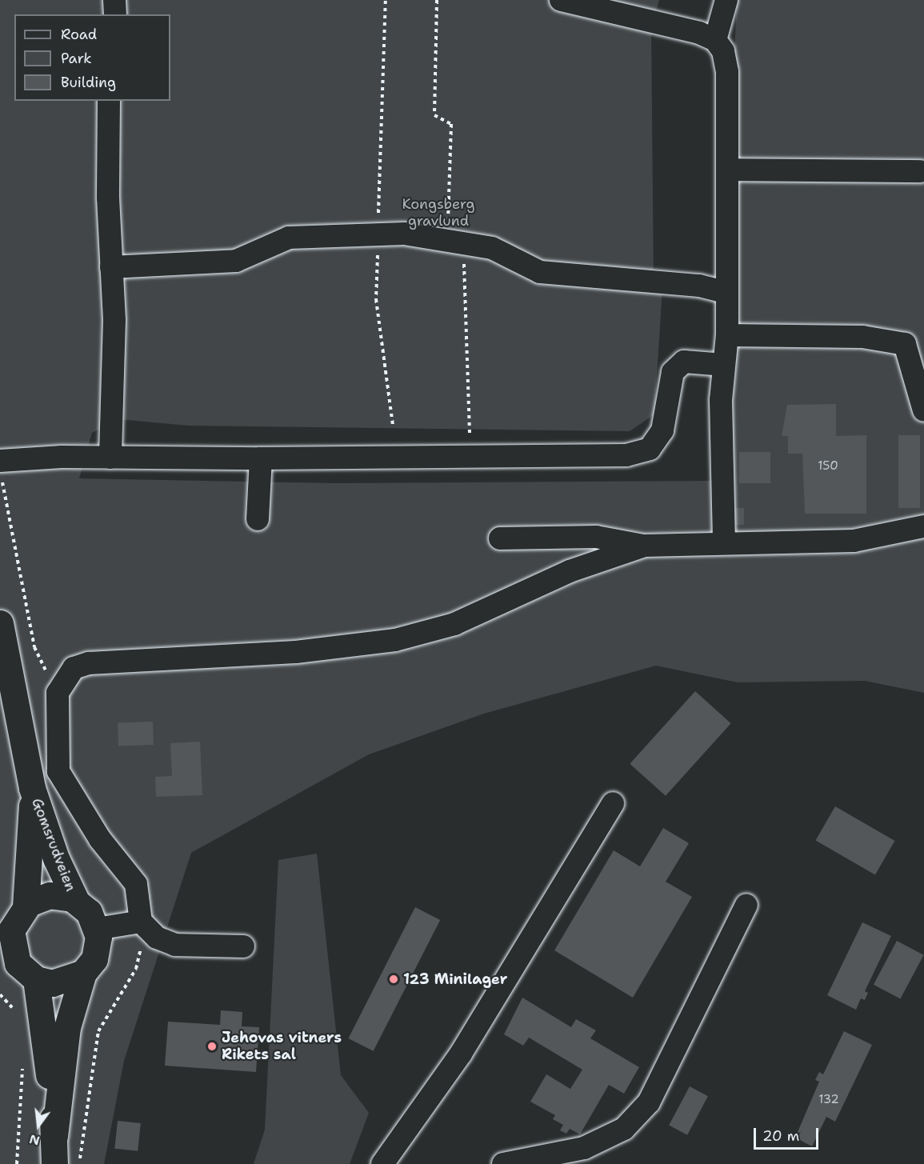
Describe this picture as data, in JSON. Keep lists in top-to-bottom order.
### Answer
{
  "streets": {
    "main road": ["Gomsrudveien"]
  },
  "parks": ["Kongsberg gravlund"],
  "places": ["123 Minilager", "Jehovas vitners Rikets sal"],
  "house_numbers": ["150", "132"],
  "legend": ["Road", "Park", "Building"],
  "scale_bar": "20 m",
  "north": "bottom"
}
